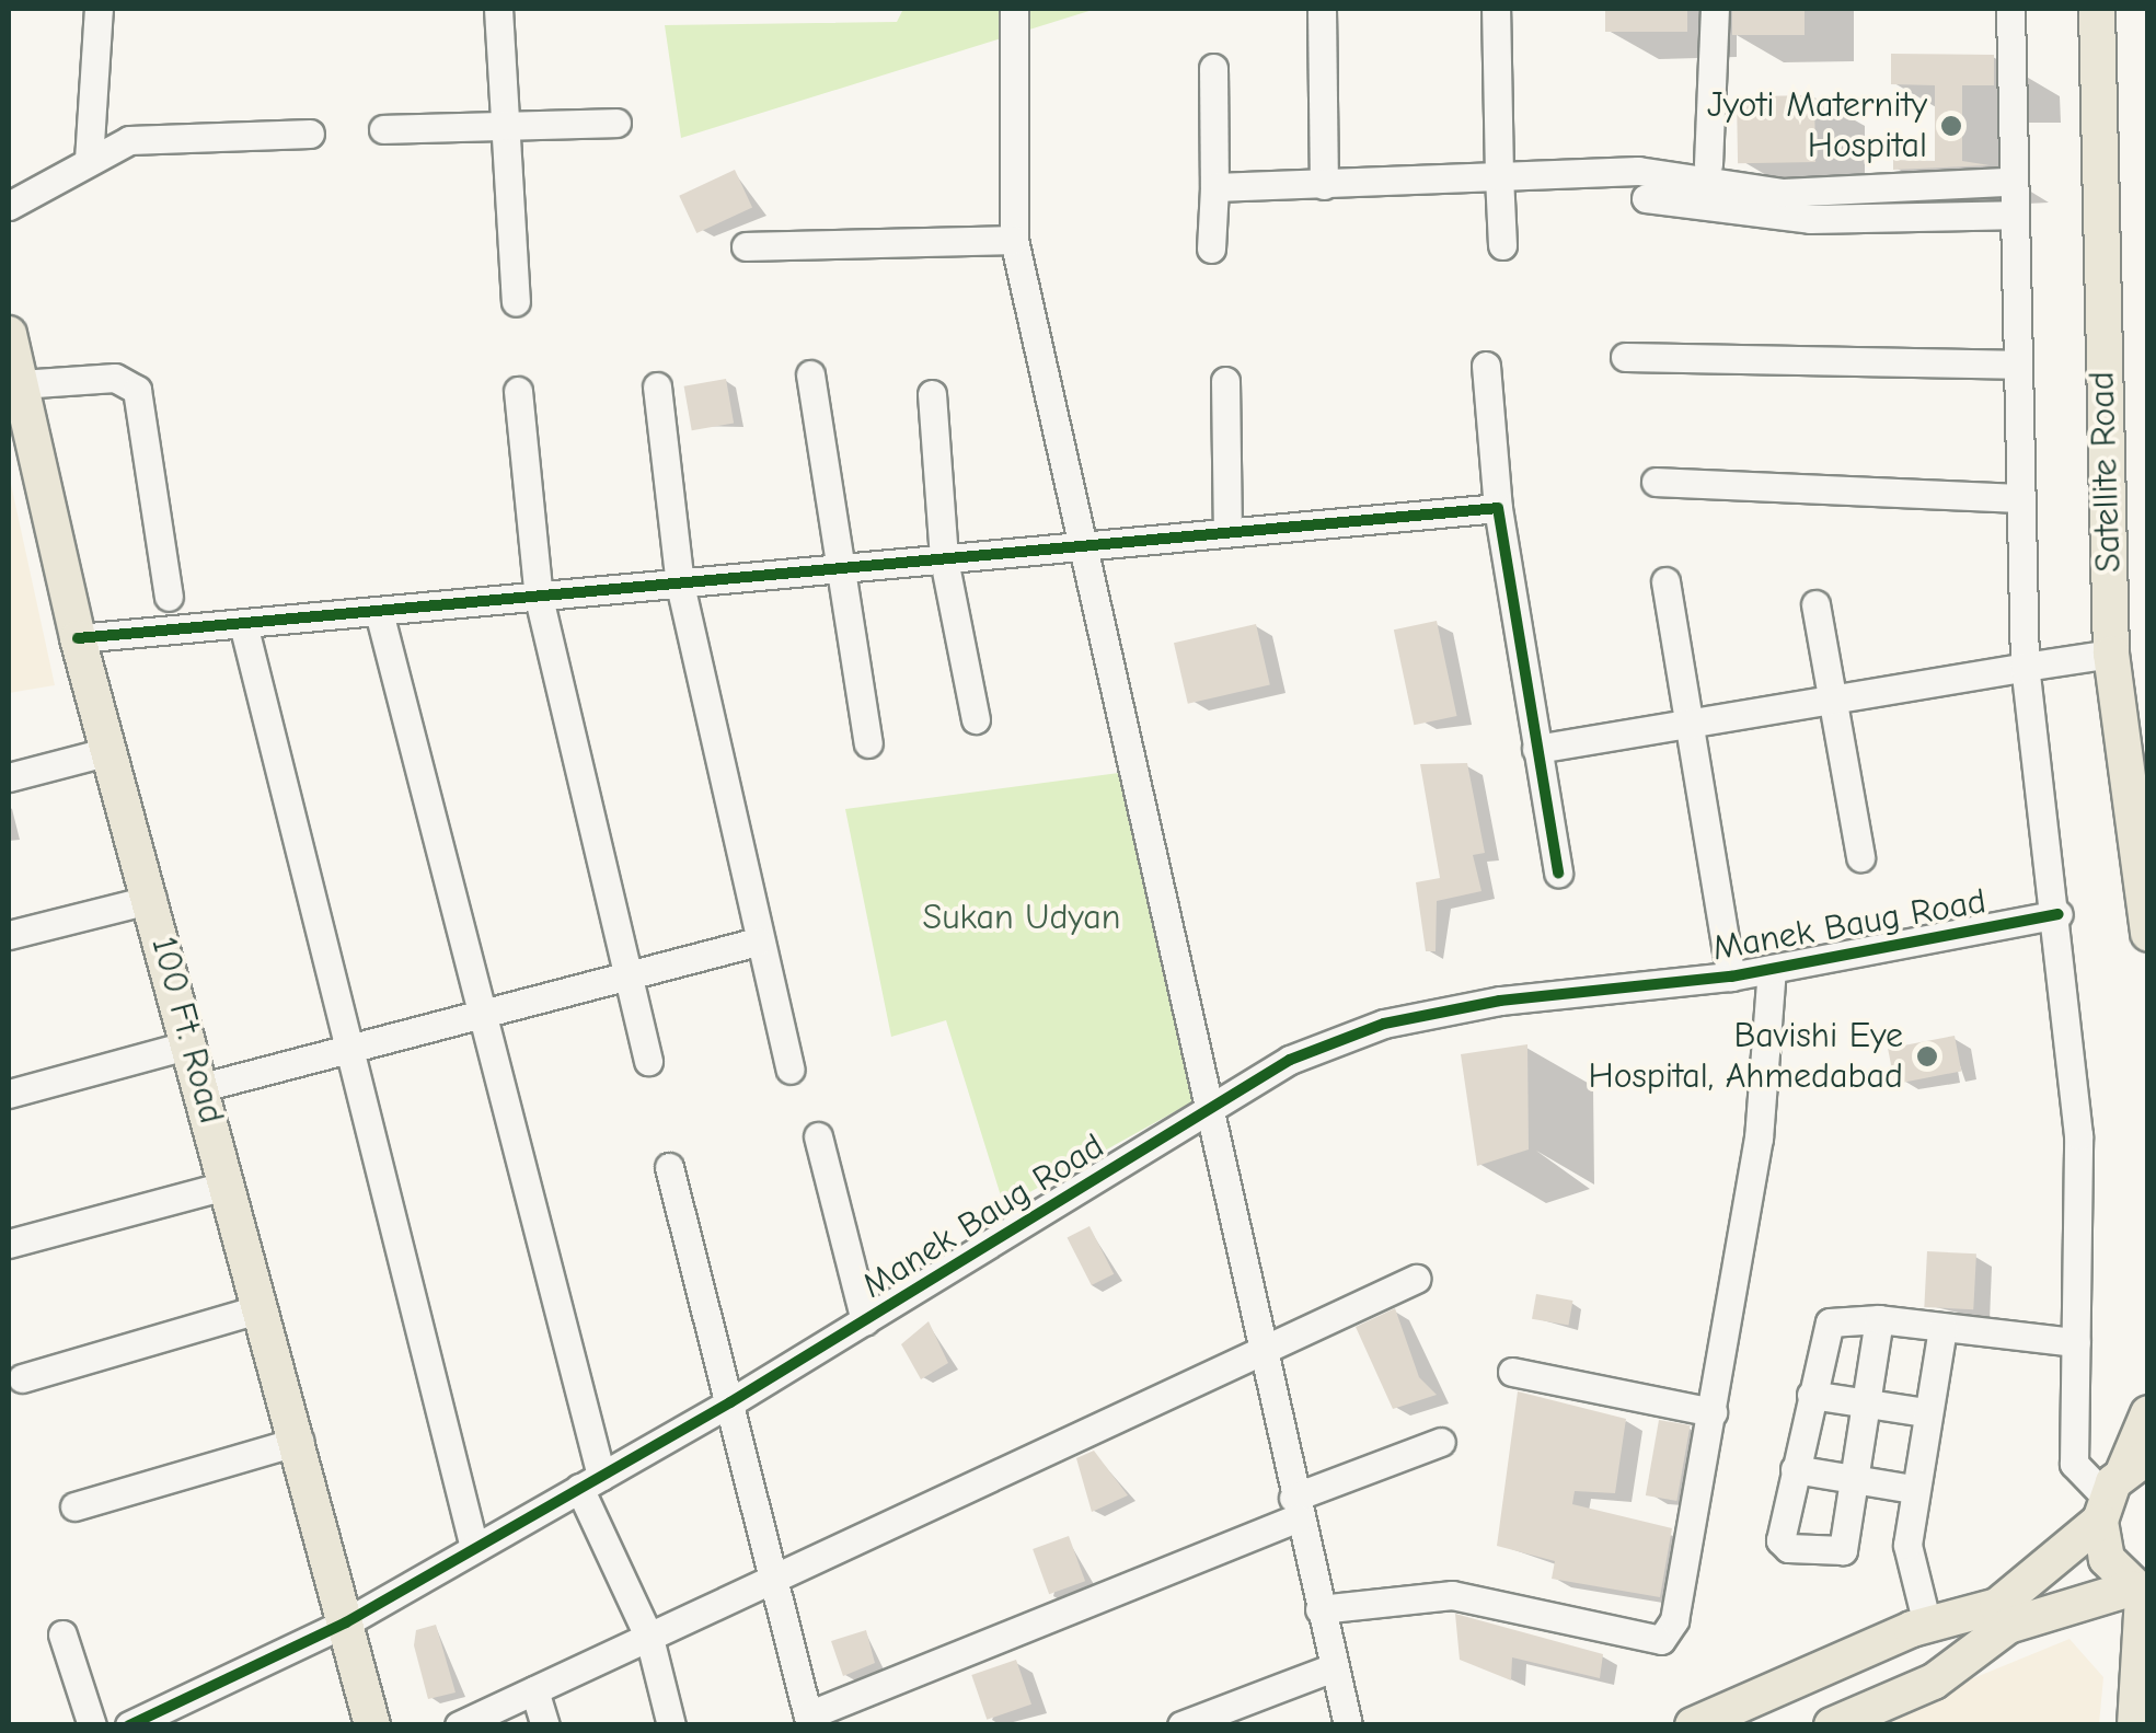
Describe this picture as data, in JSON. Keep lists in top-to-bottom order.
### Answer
{
  "streets": {
    "main road": ["Satellite Road", "100 Ft. Road"],
    "street": ["Manek Baug Road"]
  },
  "crossings": [
    ["Manek Baug Road", "100 Ft. Road"]
  ],
  "parks": ["Sukan Udyan"],
  "places": ["Jyoti Maternity Hospital", "Bavishi Eye Hospital, Ahmedabad"]
}
